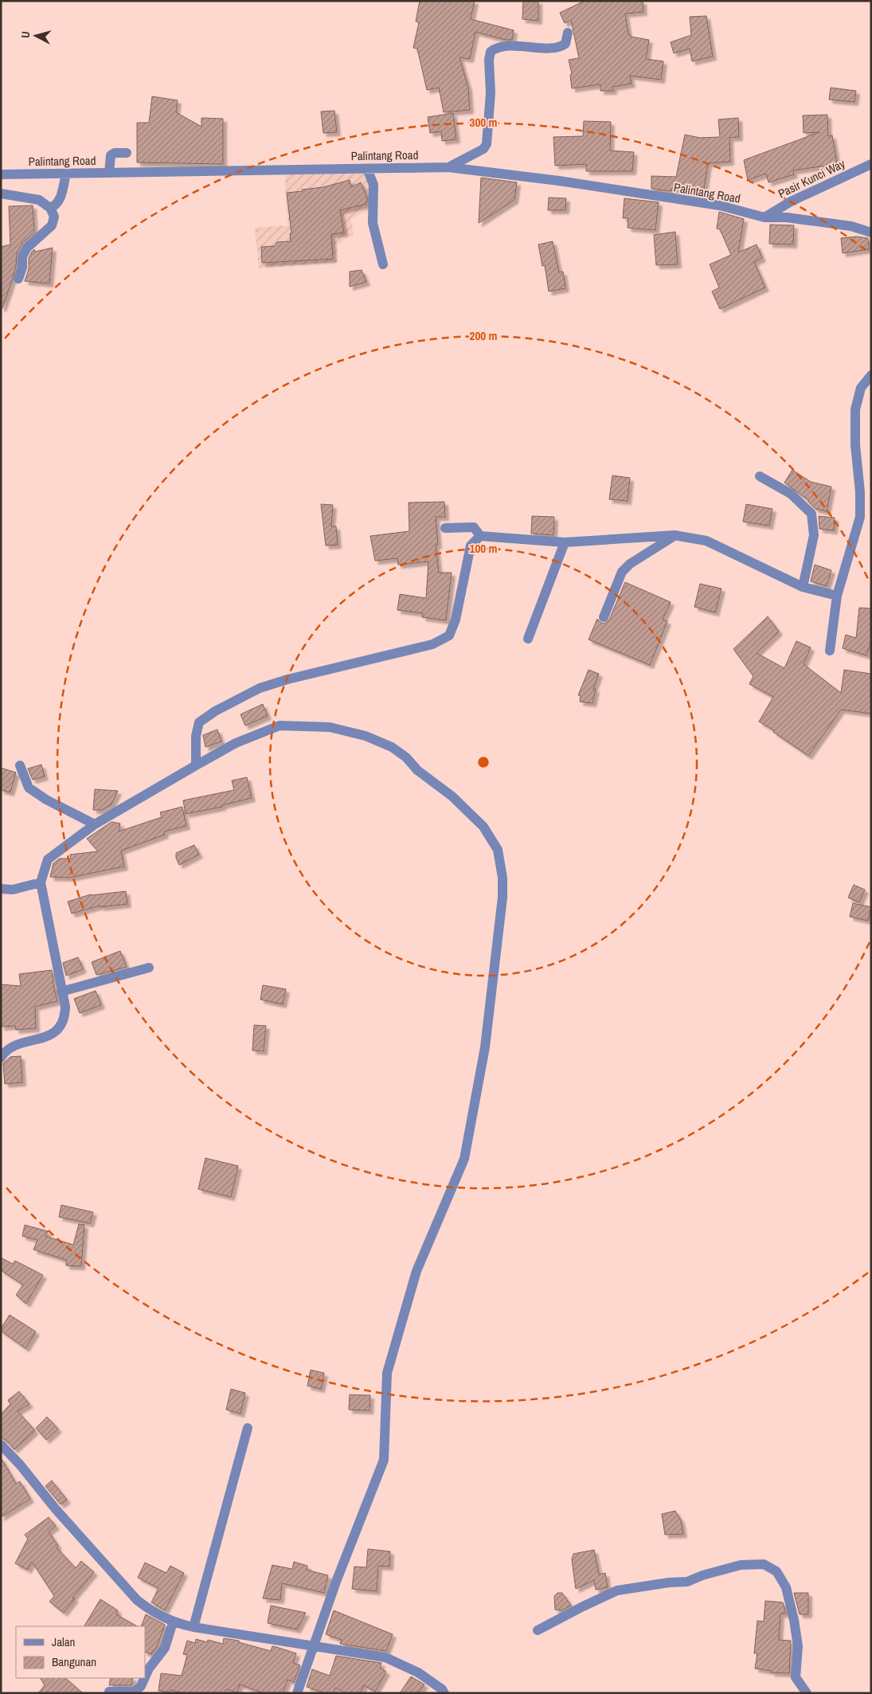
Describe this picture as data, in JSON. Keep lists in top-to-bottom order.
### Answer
{
  "streets": {
    "street": ["Palintang Road", "Pasir Kunci Way"]
  },
  "crossings": [
    ["Palintang Road", "Pasir Kunci Way"]
  ],
  "legend": ["Jalan", "Bangunan"],
  "north": "left",
  "rings": ["300 m", "200 m", "100 m"]
}
